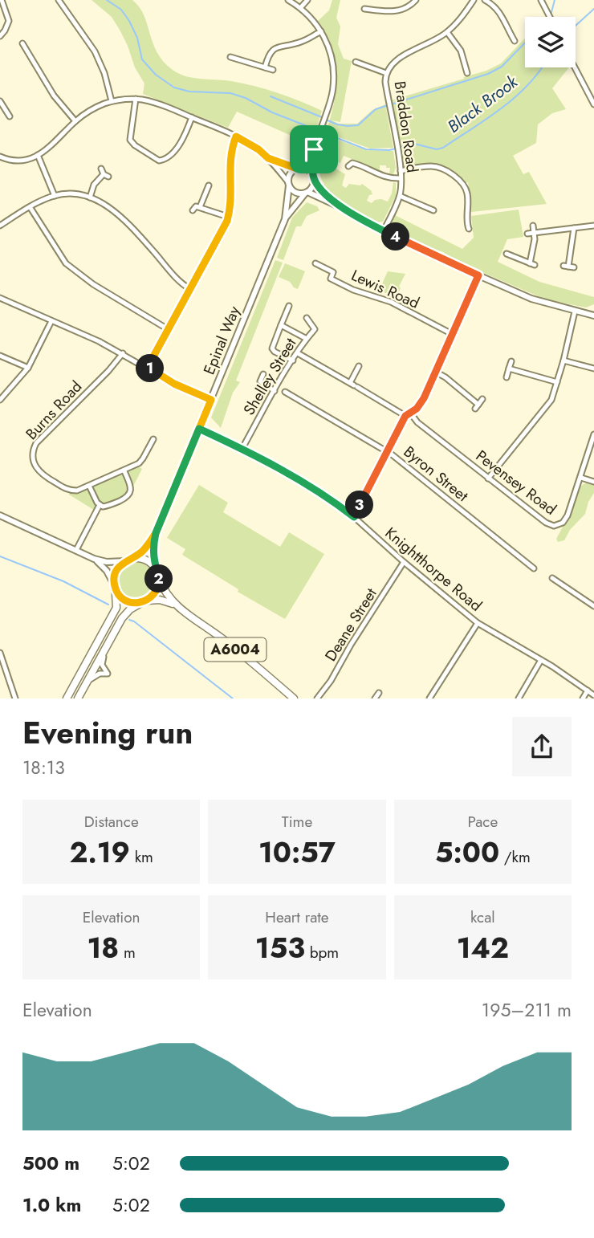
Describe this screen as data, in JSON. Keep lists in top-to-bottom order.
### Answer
{
  "streets": {
    "main road": ["A6004"],
    "street": [
      "Braddon Road",
      "Lewis Road",
      "Epinal Way",
      "Shelley Street",
      "Burns Road",
      "Byron Street",
      "Pevensey Road",
      "Knightthorpe Road",
      "Deane Street"
    ]
  },
  "crossings": [
    ["Epinal Way", "Knightthorpe Road"],
    ["Epinal Way", "A6004"],
    ["Shelley Street", "Knightthorpe Road"],
    ["Knightthorpe Road", "Deane Street"]
  ],
  "water": ["Black Brook"],
  "page": {
    "pins": [
      "4",
      "1",
      "3",
      "2"
    ],
    "heading": ["Evening run", "18:13"],
    "stats": [
      ["Distance", "2.19 km"],
      ["Time", "10:57"],
      ["Pace", "5:00 /km"],
      ["Elevation", "18 m"],
      ["Heart rate", "153 bpm"],
      ["kcal", "142"]
    ],
    "chart": ["Elevation", "195–211 m"],
    "list": [
      {
        "name": "500 m",
        "note": "5:02"
      },
      {
        "name": "1.0 km",
        "note": "5:02"
      }
    ]
  }
}
